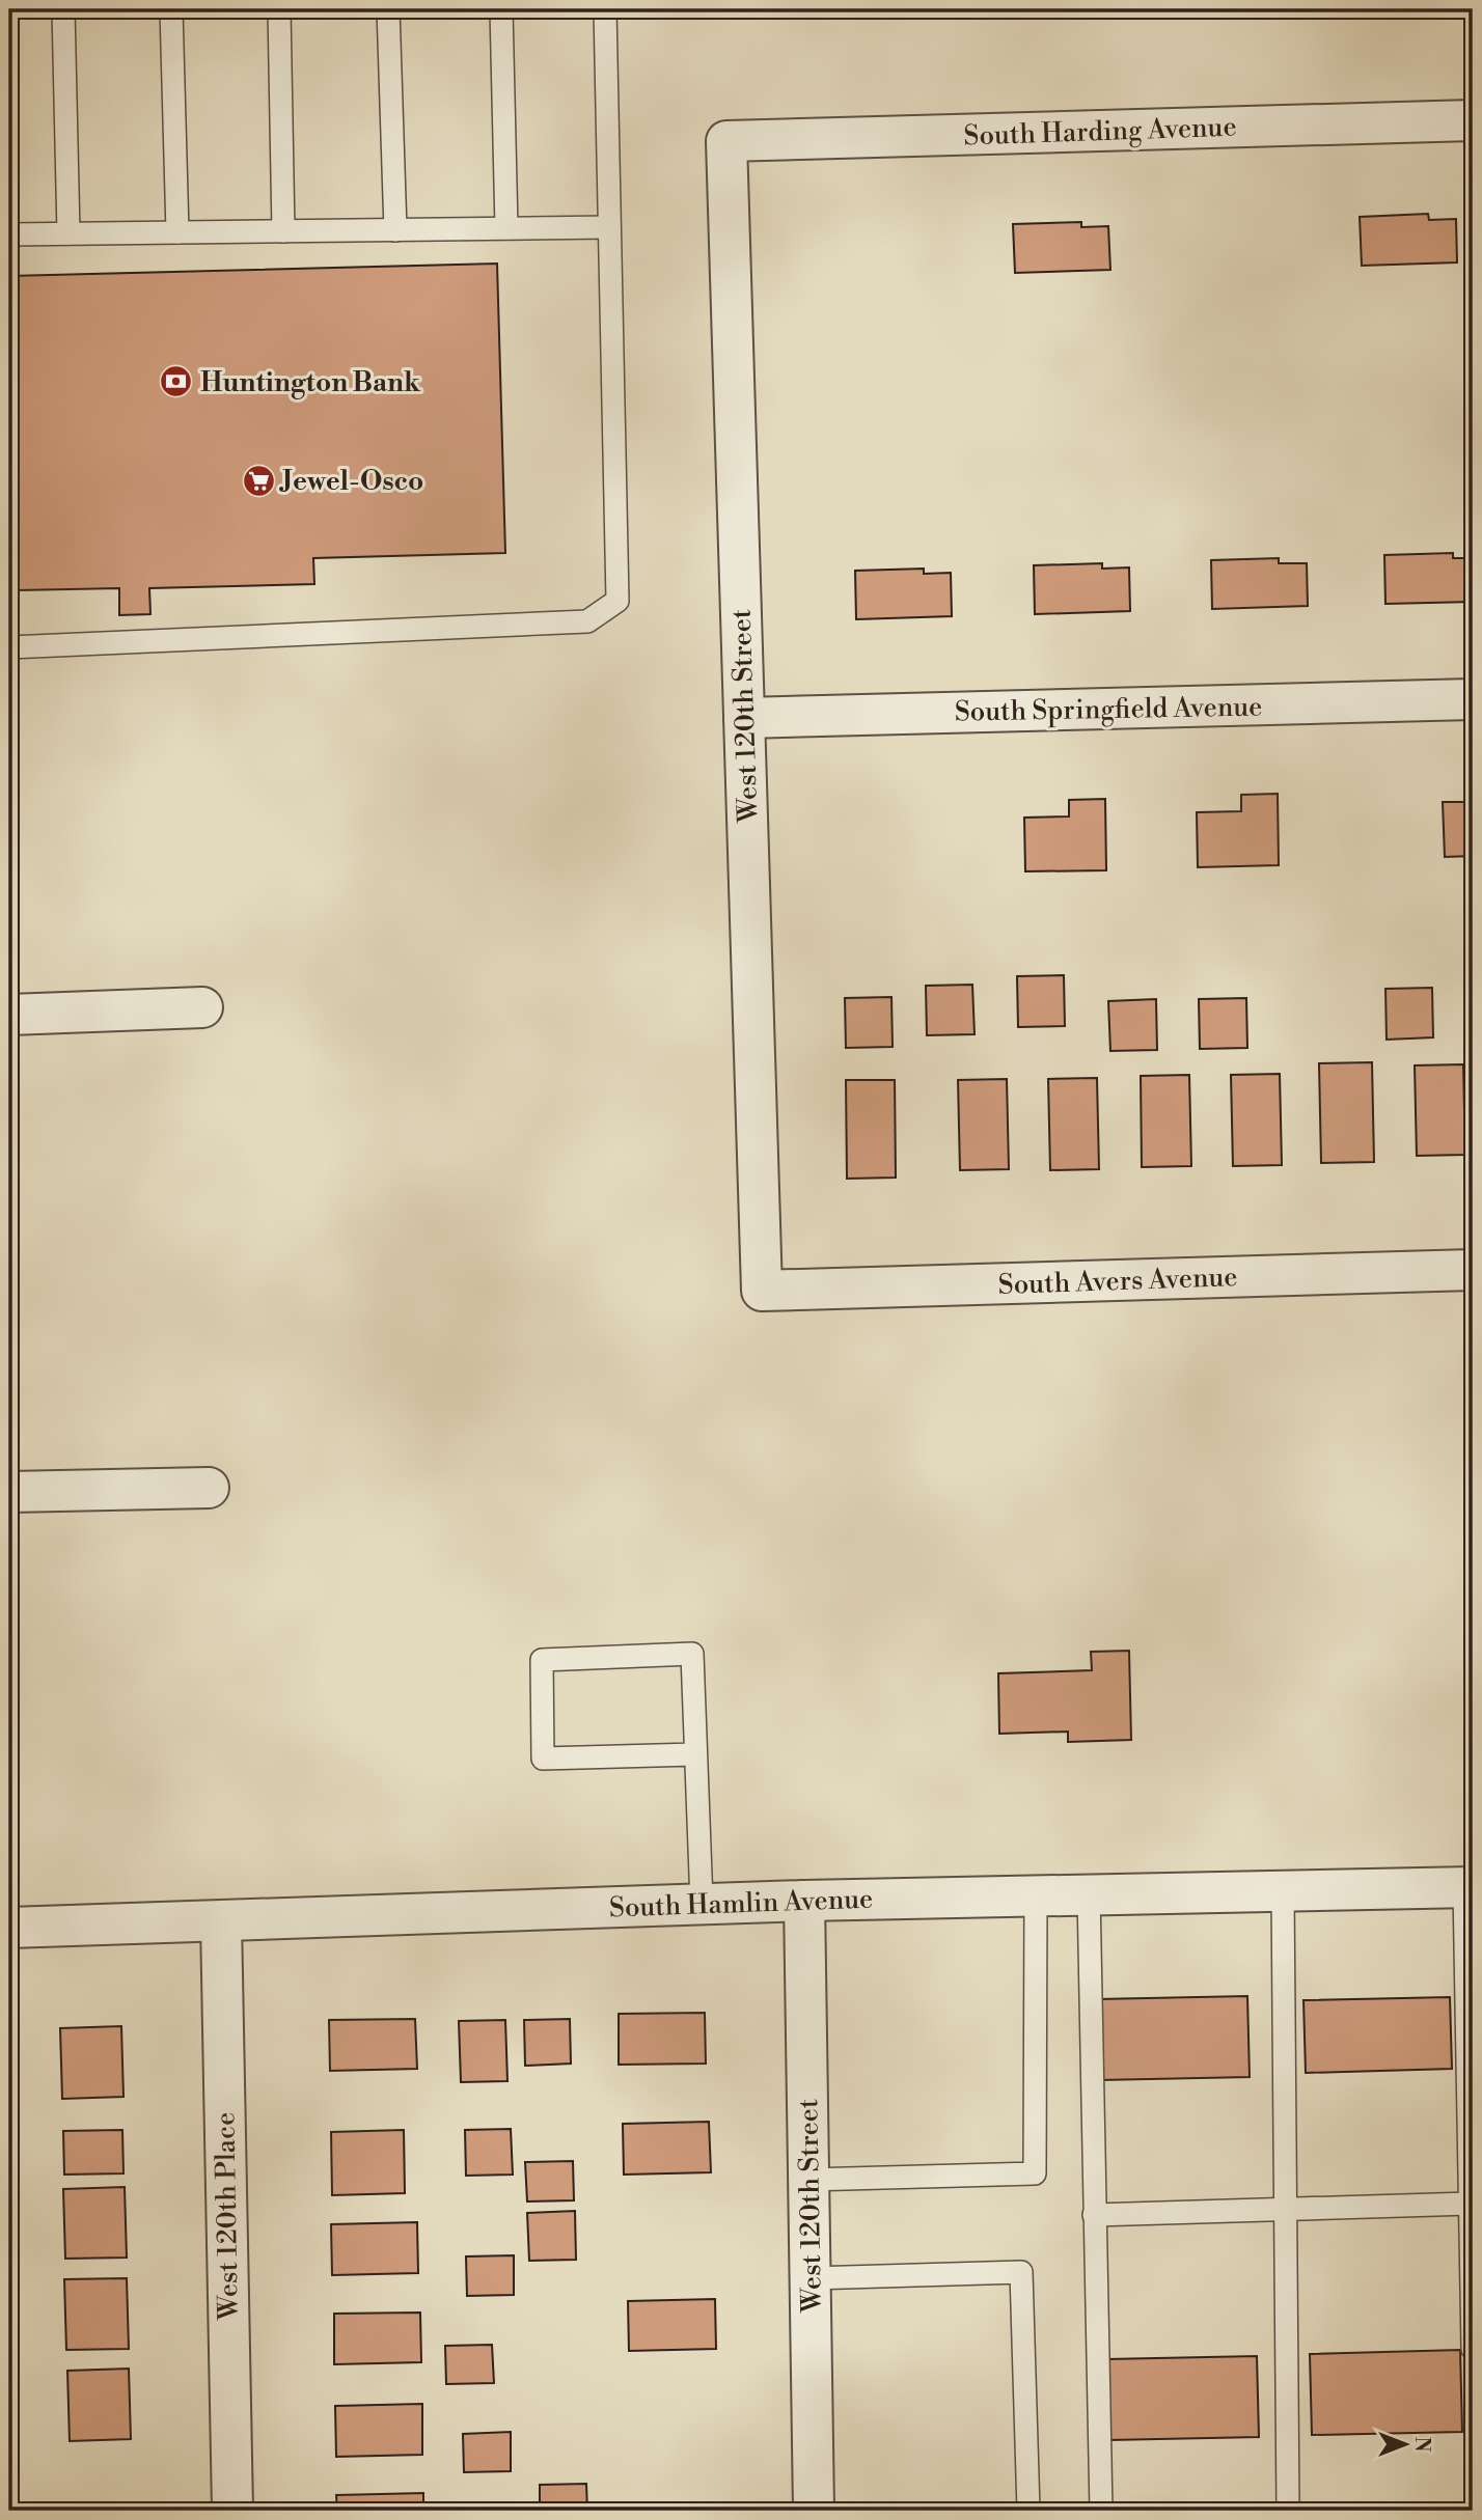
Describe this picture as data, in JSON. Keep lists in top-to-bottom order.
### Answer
{
  "streets": {
    "street": [
      "South Harding Avenue",
      "South Springfield Avenue",
      "West 120th Street",
      "South Avers Avenue",
      "South Hamlin Avenue",
      "West 120th Place"
    ]
  },
  "crossings": [
    ["South Harding Avenue", "West 120th Street"],
    ["South Springfield Avenue", "West 120th Street"],
    ["West 120th Street", "South Avers Avenue"],
    ["West 120th Street", "South Hamlin Avenue"],
    ["South Hamlin Avenue", "West 120th Place"]
  ],
  "places": {
    "bank": ["Huntington Bank"],
    "supermarket": ["Jewel-Osco"]
  },
  "north": "right"
}
